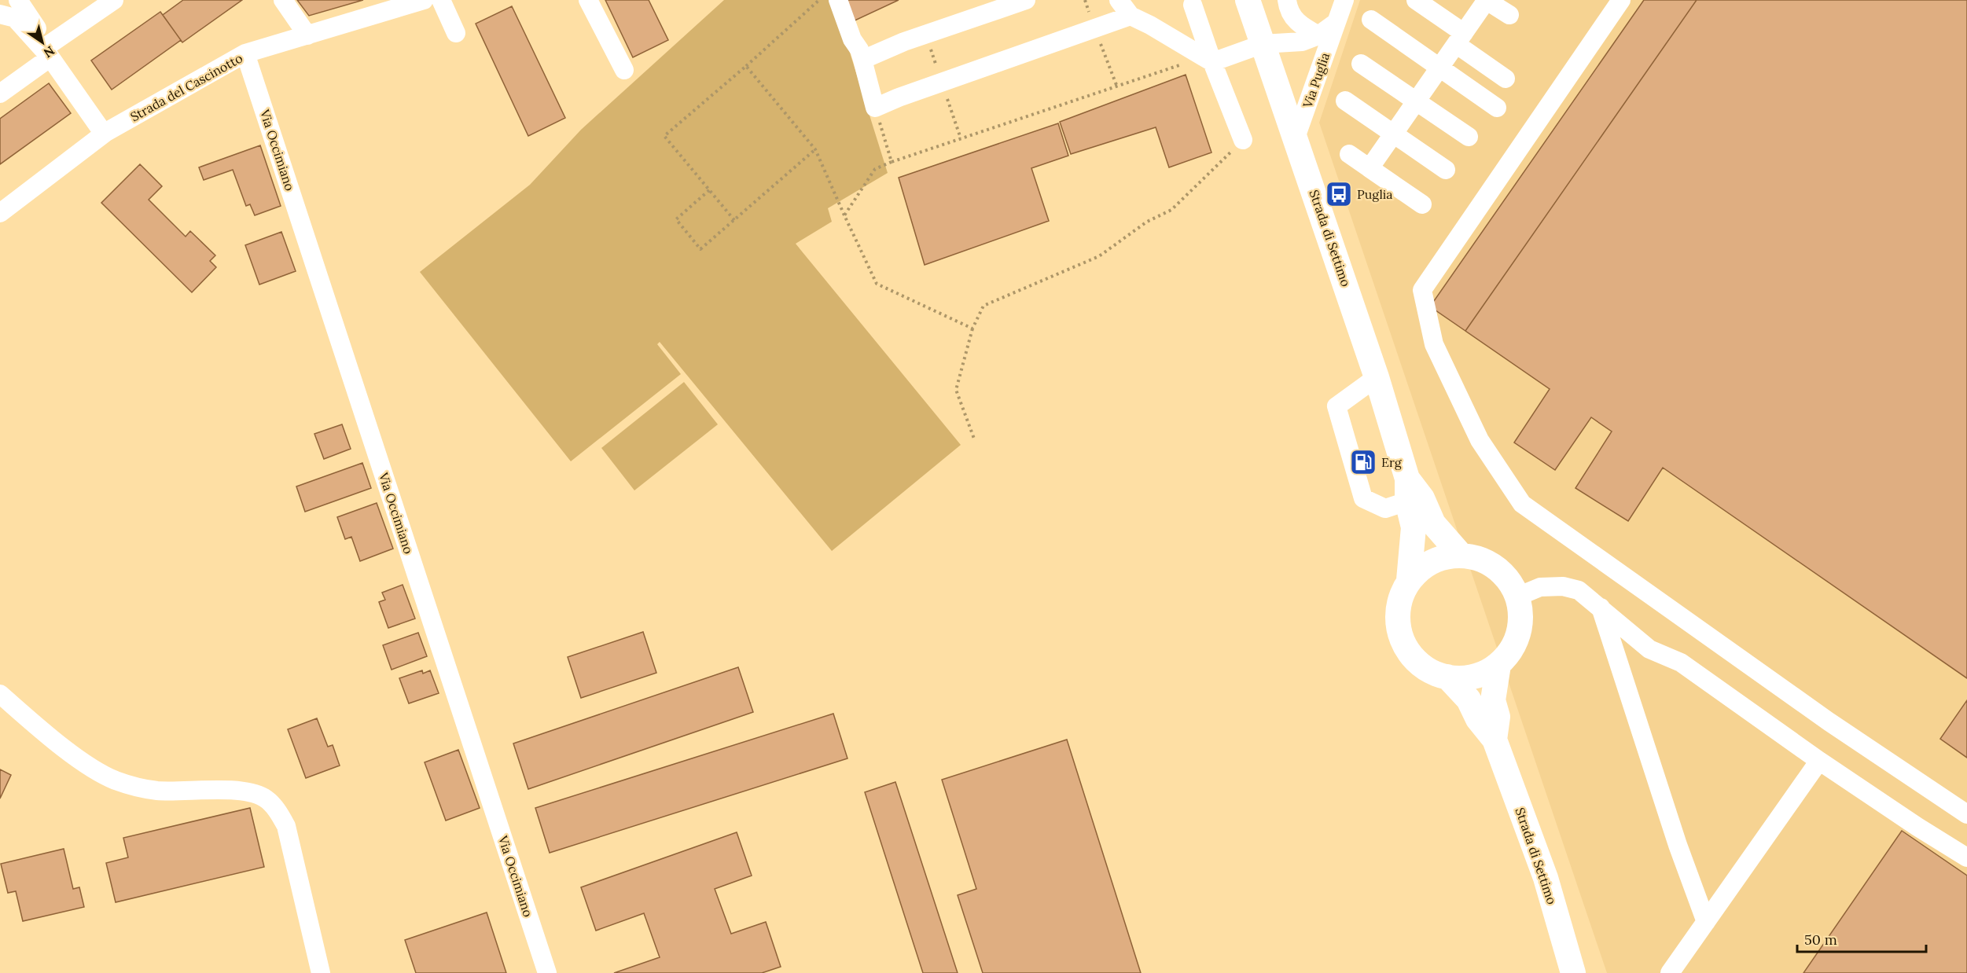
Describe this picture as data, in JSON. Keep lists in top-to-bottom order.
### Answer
{
  "streets": {
    "main road": ["Strada di Settimo"],
    "street": ["Via Puglia", "Strada del Cascinotto", "Via Occimiano"]
  },
  "crossings": [
    ["Via Puglia", "Strada di Settimo"],
    ["Strada del Cascinotto", "Via Occimiano"]
  ],
  "places": {
    "bus stop": ["Puglia"],
    "fuel station": ["Erg"]
  },
  "scale_bar": "50 m",
  "north": "bottom right"
}
